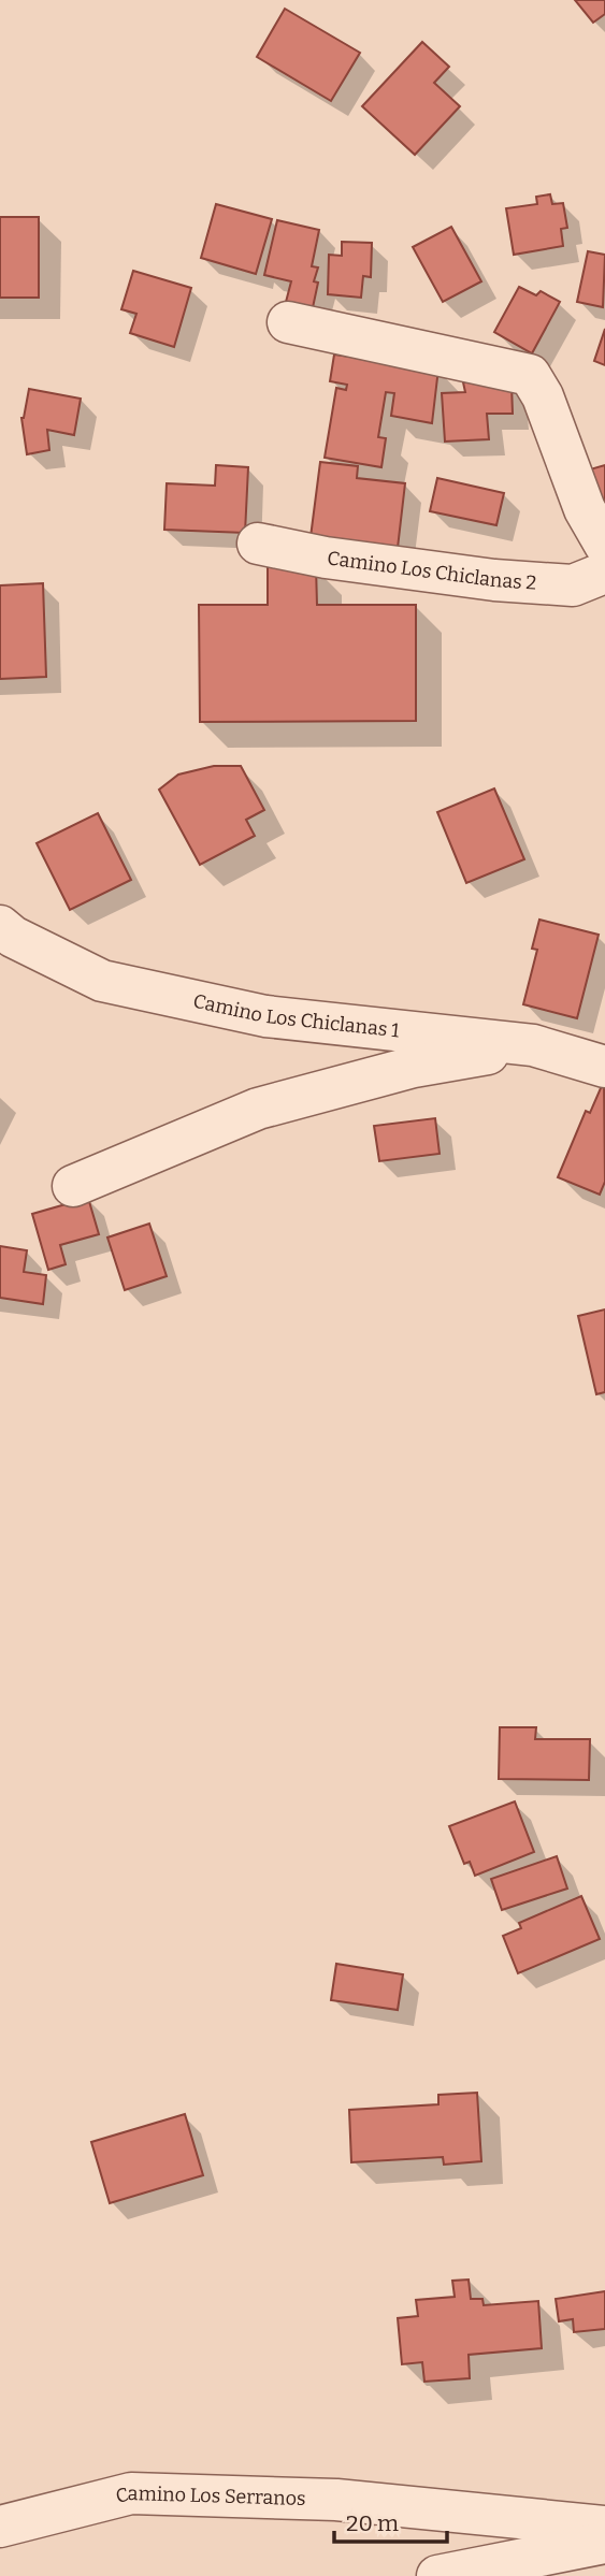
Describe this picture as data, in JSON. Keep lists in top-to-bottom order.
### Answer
{
  "streets": {
    "street": ["Camino Los Chiclanas 2", "Camino Los Chiclanas 1", "Camino Los Serranos"]
  },
  "scale_bar": "20 m"
}
